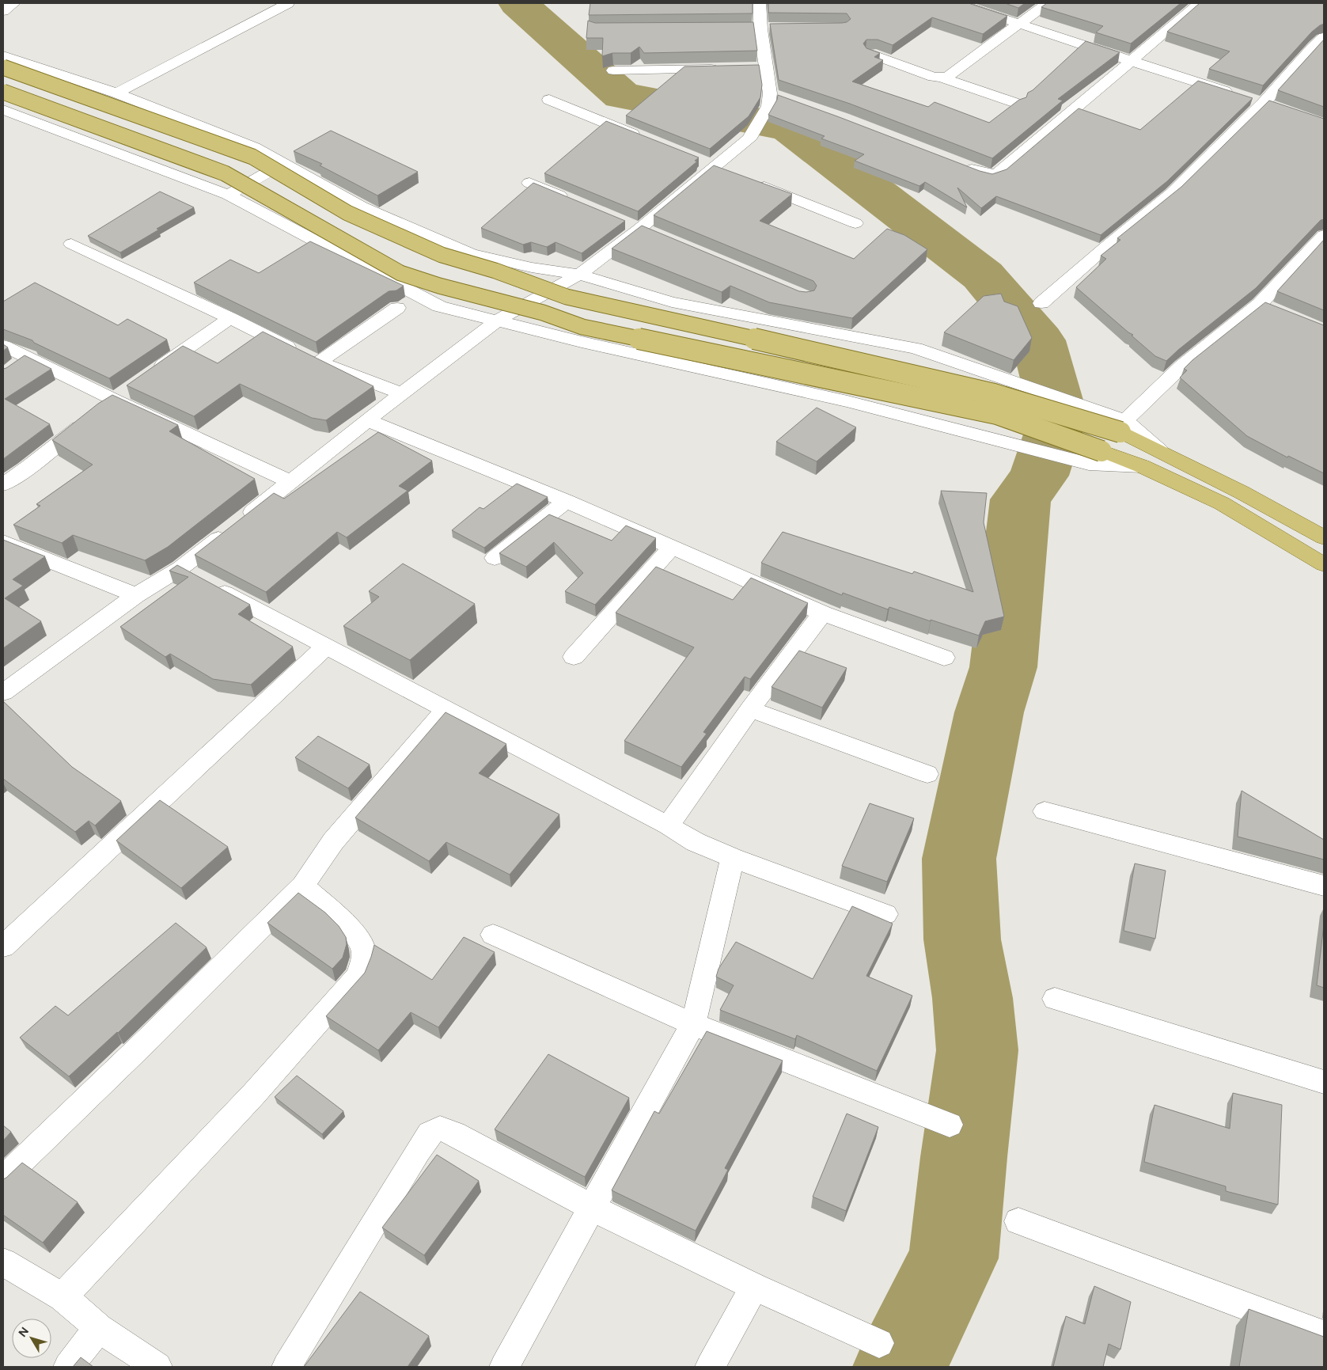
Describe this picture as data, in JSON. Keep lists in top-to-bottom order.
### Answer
{
  "north": "top left"
}
